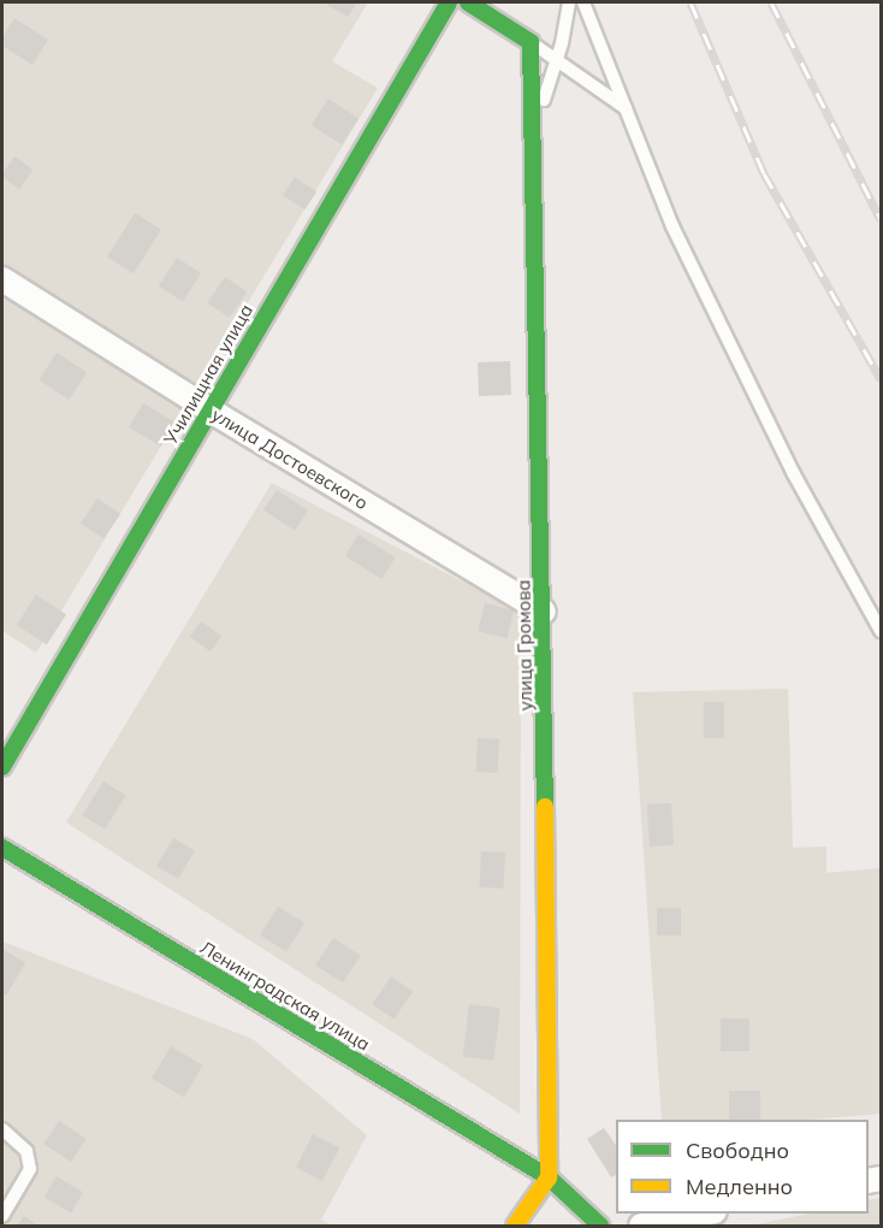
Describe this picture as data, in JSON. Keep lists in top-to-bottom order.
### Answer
{
  "streets": {
    "street": [
      "Училищная улица",
      "улица Достоевского",
      "улица Громова",
      "Ленинградская улица"
    ]
  },
  "crossings": [
    ["Училищная улица", "улица Достоевского"],
    ["улица Достоевского", "улица Громова"],
    ["улица Громова", "Ленинградская улица"]
  ],
  "legend": ["Свободно", "Медленно"]
}
